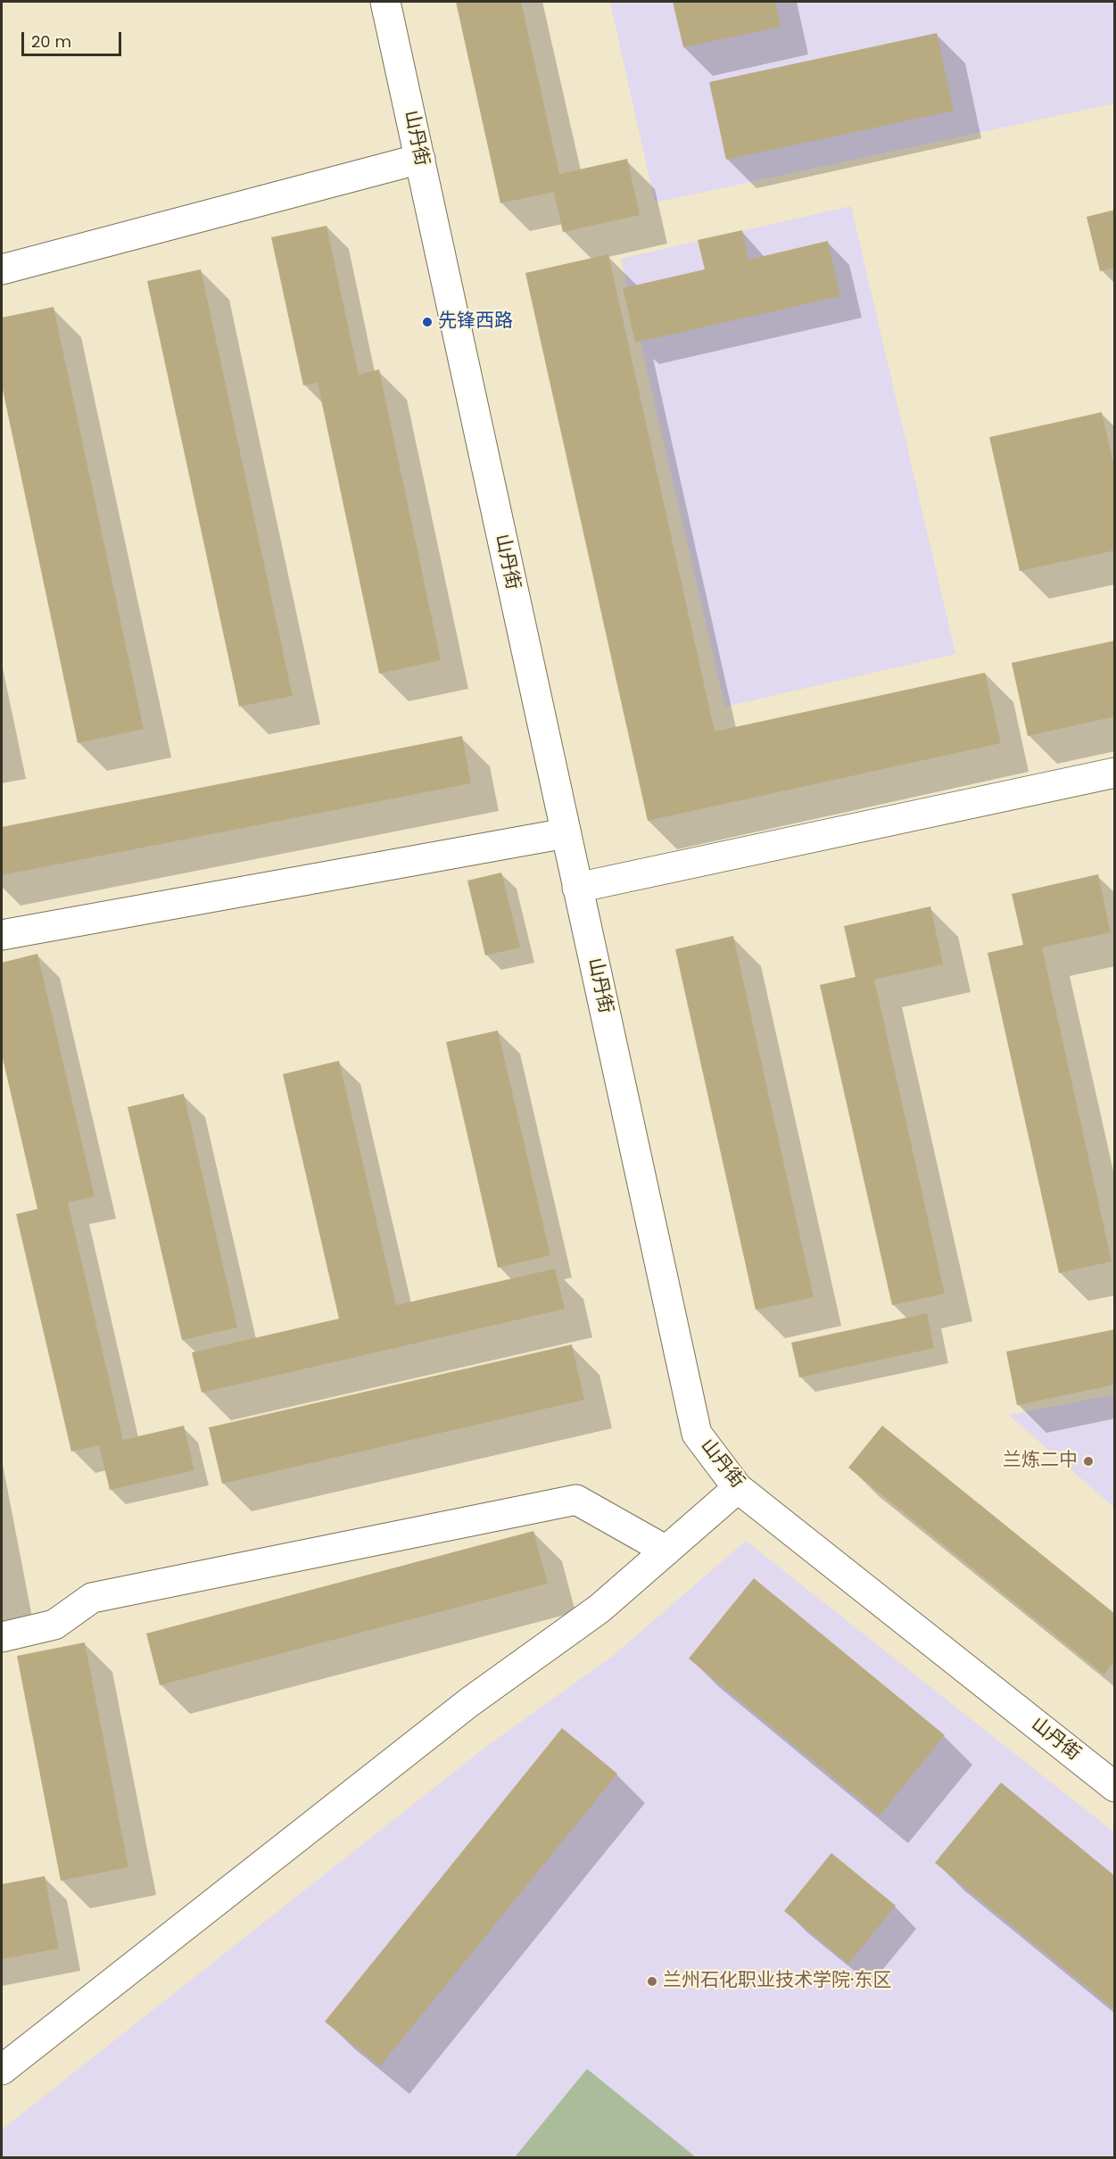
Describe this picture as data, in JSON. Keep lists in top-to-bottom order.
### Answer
{
  "streets": {
    "street": ["山丹街"]
  },
  "places": ["先锋西路", "兰炼二中", "兰州石化职业技术学院·东区"],
  "scale_bar": "20 m"
}
